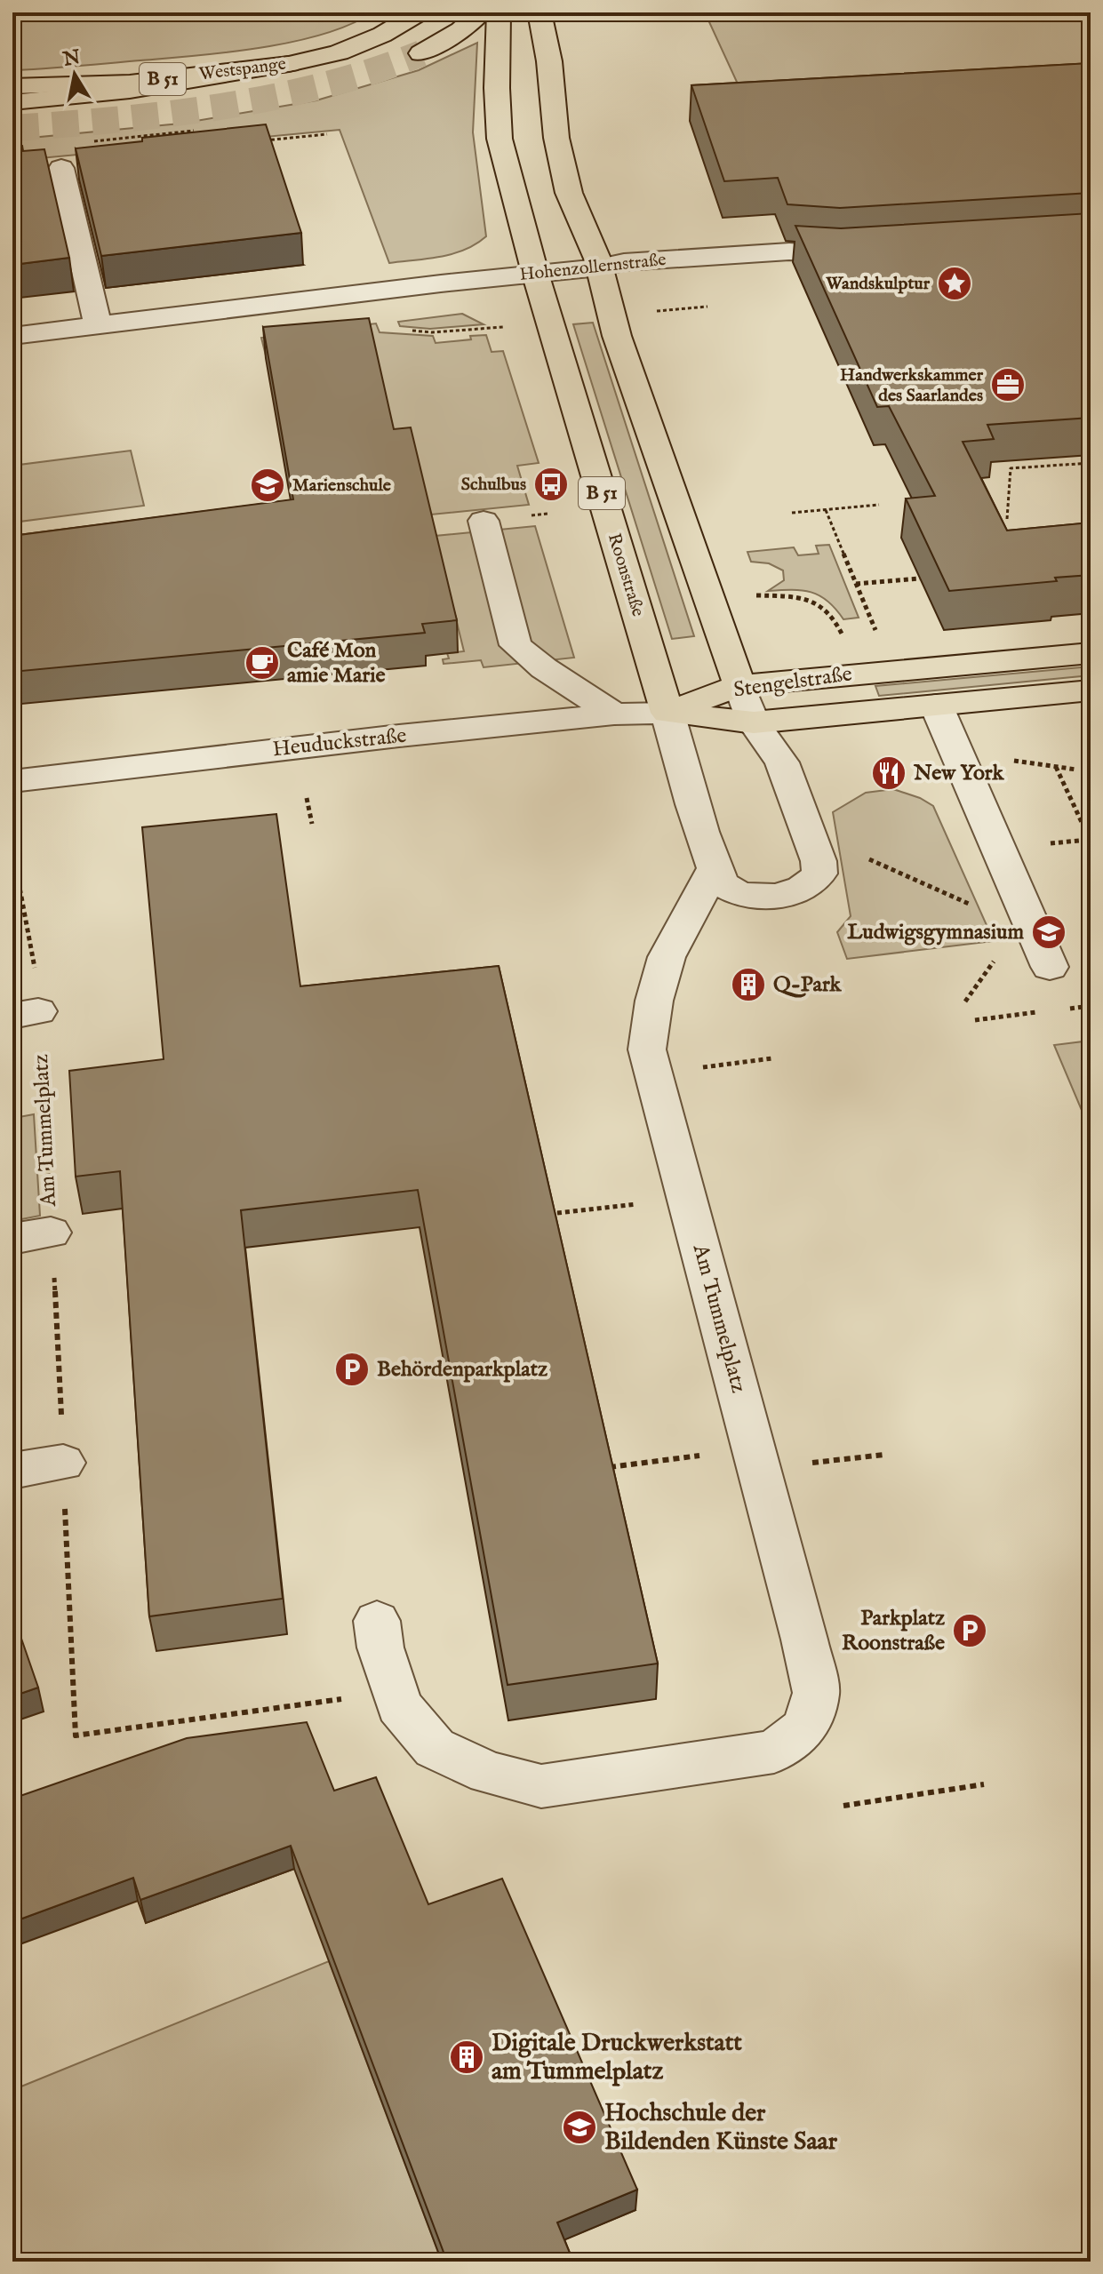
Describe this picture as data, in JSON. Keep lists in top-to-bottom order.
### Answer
{
  "streets": {
    "main road": [
      "Westspange",
      "B 51",
      "Roonstraße",
      "Stengelstraße"
    ],
    "street": ["Hohenzollernstraße", "Heuduckstraße", "Am Tummelplatz"]
  },
  "crossings": [
    ["B 51", "Hohenzollernstraße"],
    ["B 51", "Roonstraße"],
    ["Hohenzollernstraße", "Roonstraße"],
    ["Roonstraße", "Stengelstraße"],
    ["Roonstraße", "Heuduckstraße"],
    ["Stengelstraße", "Heuduckstraße"]
  ],
  "places": {
    "place": ["Wandskulptur"],
    "office": ["Handwerkskammer des Saarlandes"],
    "bus stop": ["Schulbus"],
    "school or university": ["Marienschule", "Ludwigsgymnasium", "Hochschule der Bildenden Künste Saar"],
    "cafe": ["Café Mon amie Marie"],
    "restaurant": ["New York"],
    "building": ["Q-Park", "Digitale Druckwerkstatt am Tummelplatz"],
    "parking": ["Behördenparkplatz", "Parkplatz Roonstraße"]
  },
  "north": "top"
}
